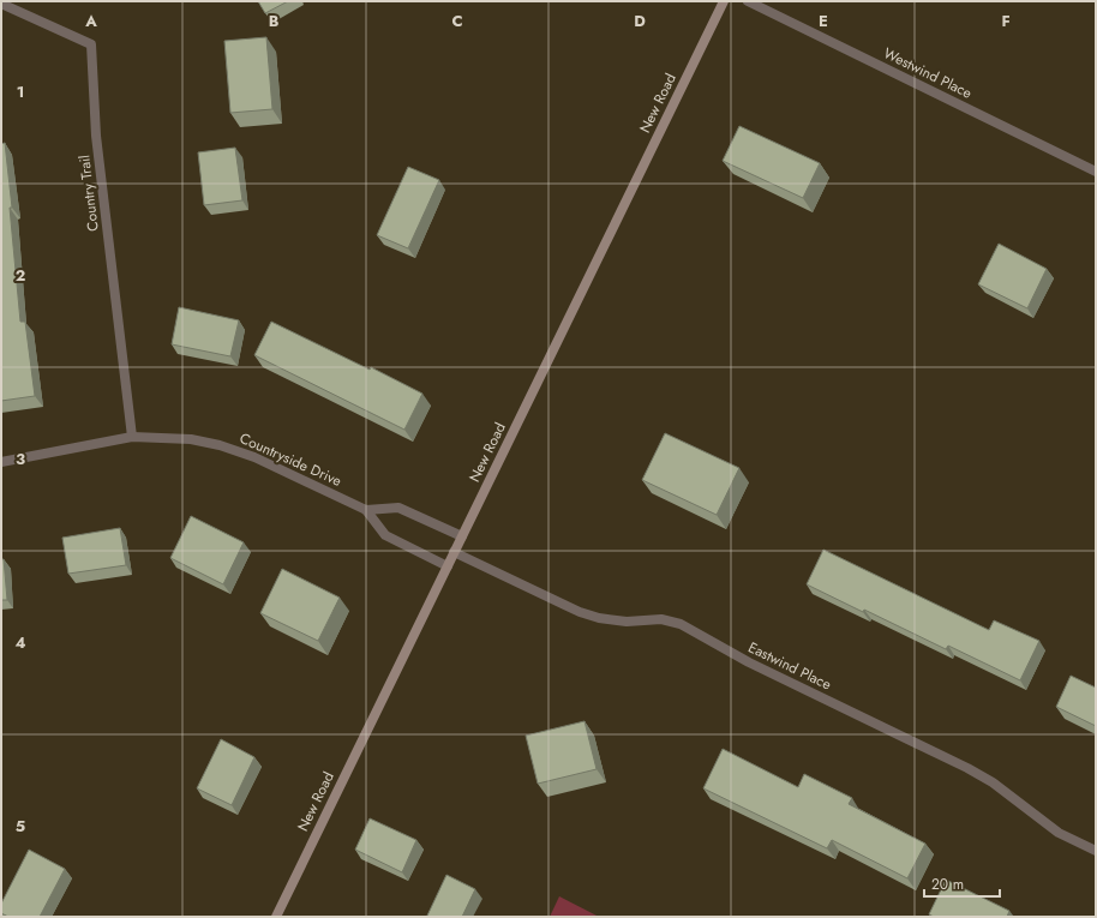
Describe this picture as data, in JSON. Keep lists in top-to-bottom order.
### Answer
{
  "streets": {
    "street": [
      "Westwind Place",
      "New Road",
      "Country Trail",
      "Countryside Drive",
      "Eastwind Place"
    ]
  },
  "crossings": [
    ["New Road", "Countryside Drive"],
    ["New Road", "Eastwind Place"],
    ["Country Trail", "Countryside Drive"]
  ],
  "scale_bar": "20 m",
  "grid": {
    "columns": [
      "A",
      "B",
      "C",
      "D",
      "E",
      "F"
    ],
    "rows": [
      "1",
      "2",
      "3",
      "4",
      "5"
    ]
  }
}
